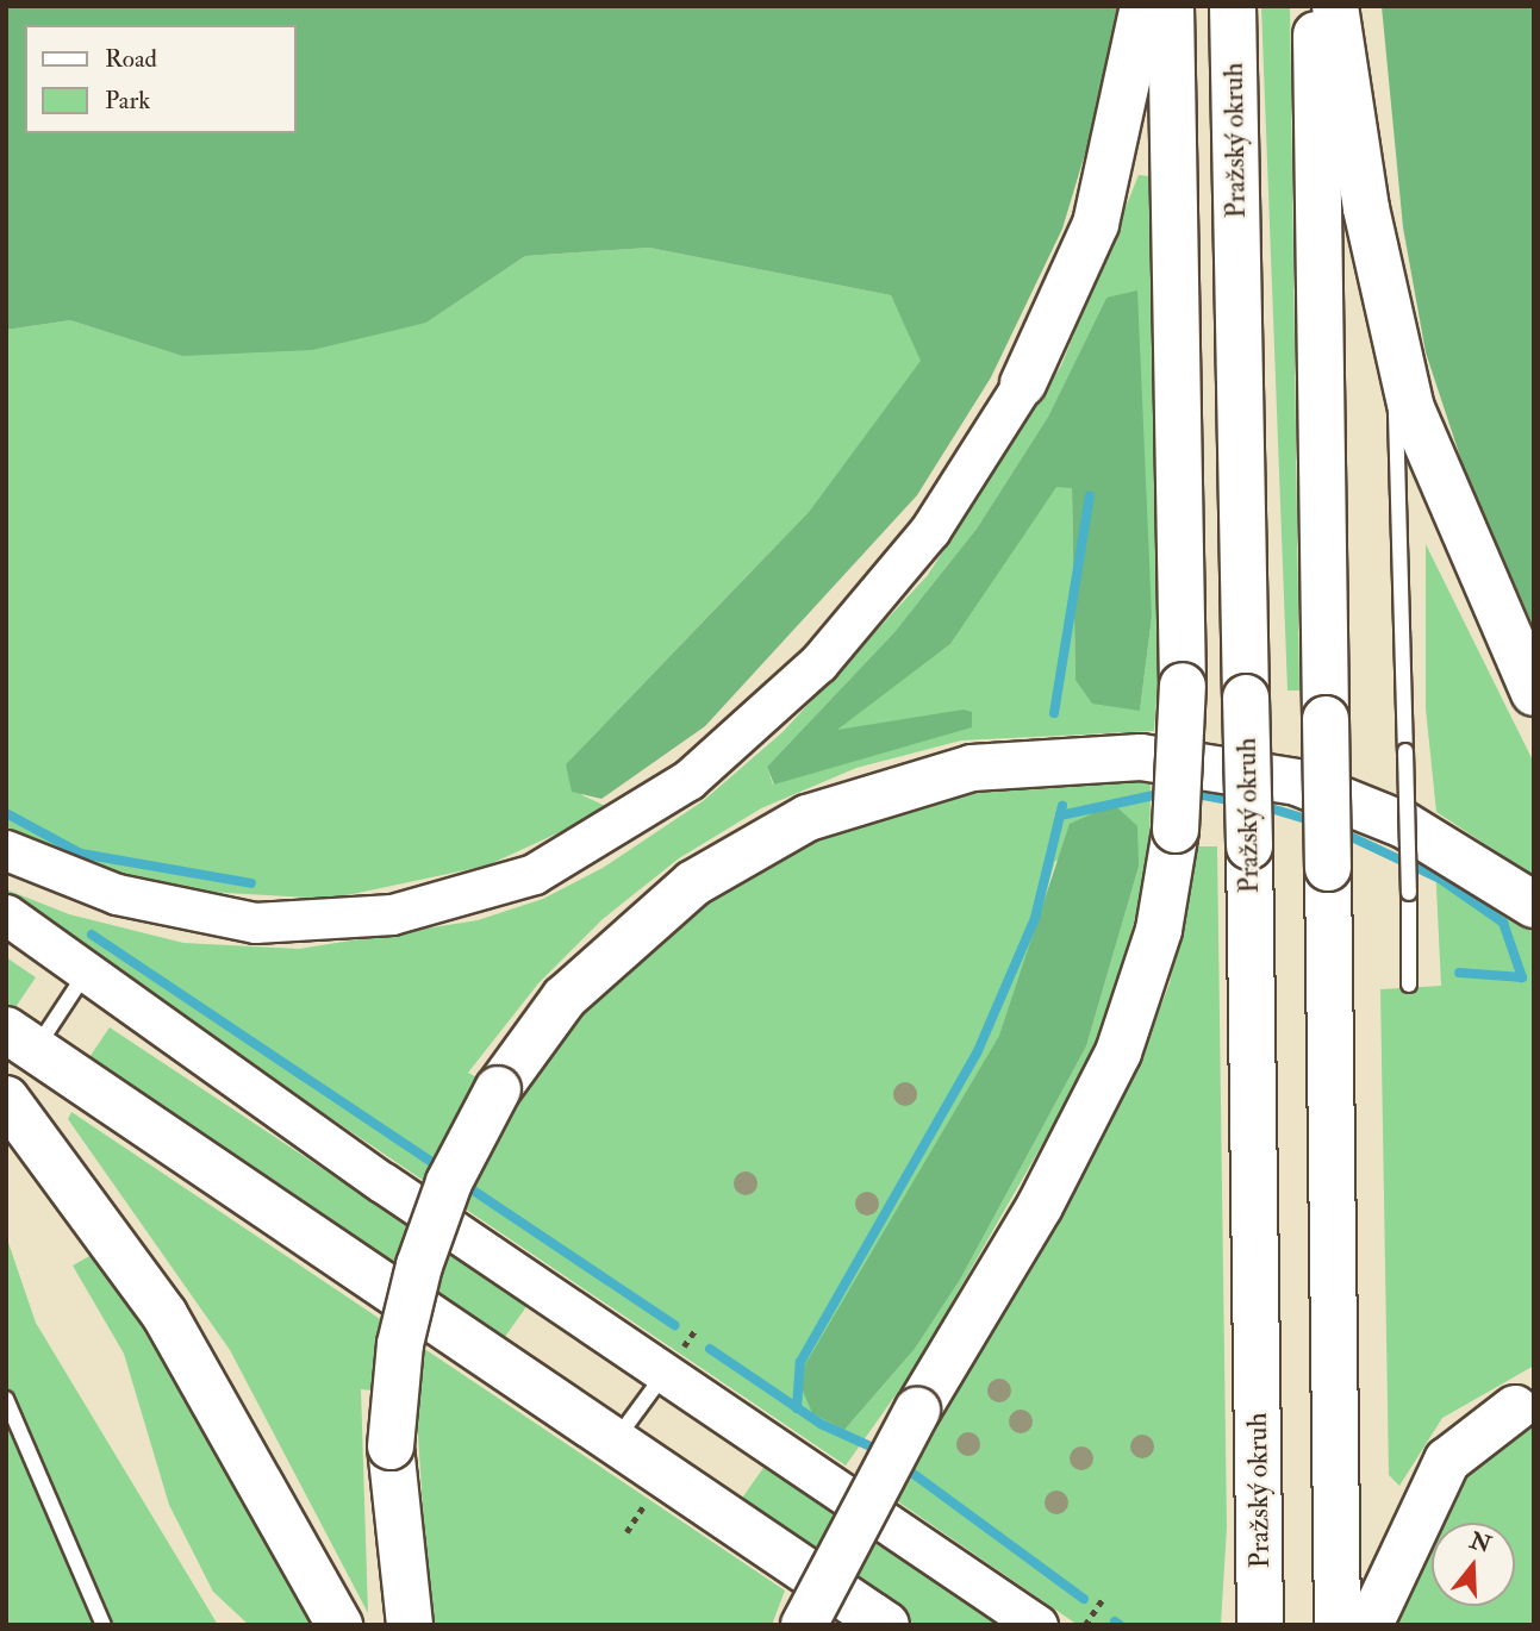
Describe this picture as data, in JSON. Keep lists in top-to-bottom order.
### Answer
{
  "streets": {
    "highway": ["Pražský okruh"]
  },
  "legend": ["Road", "Park"],
  "north": "top"
}
